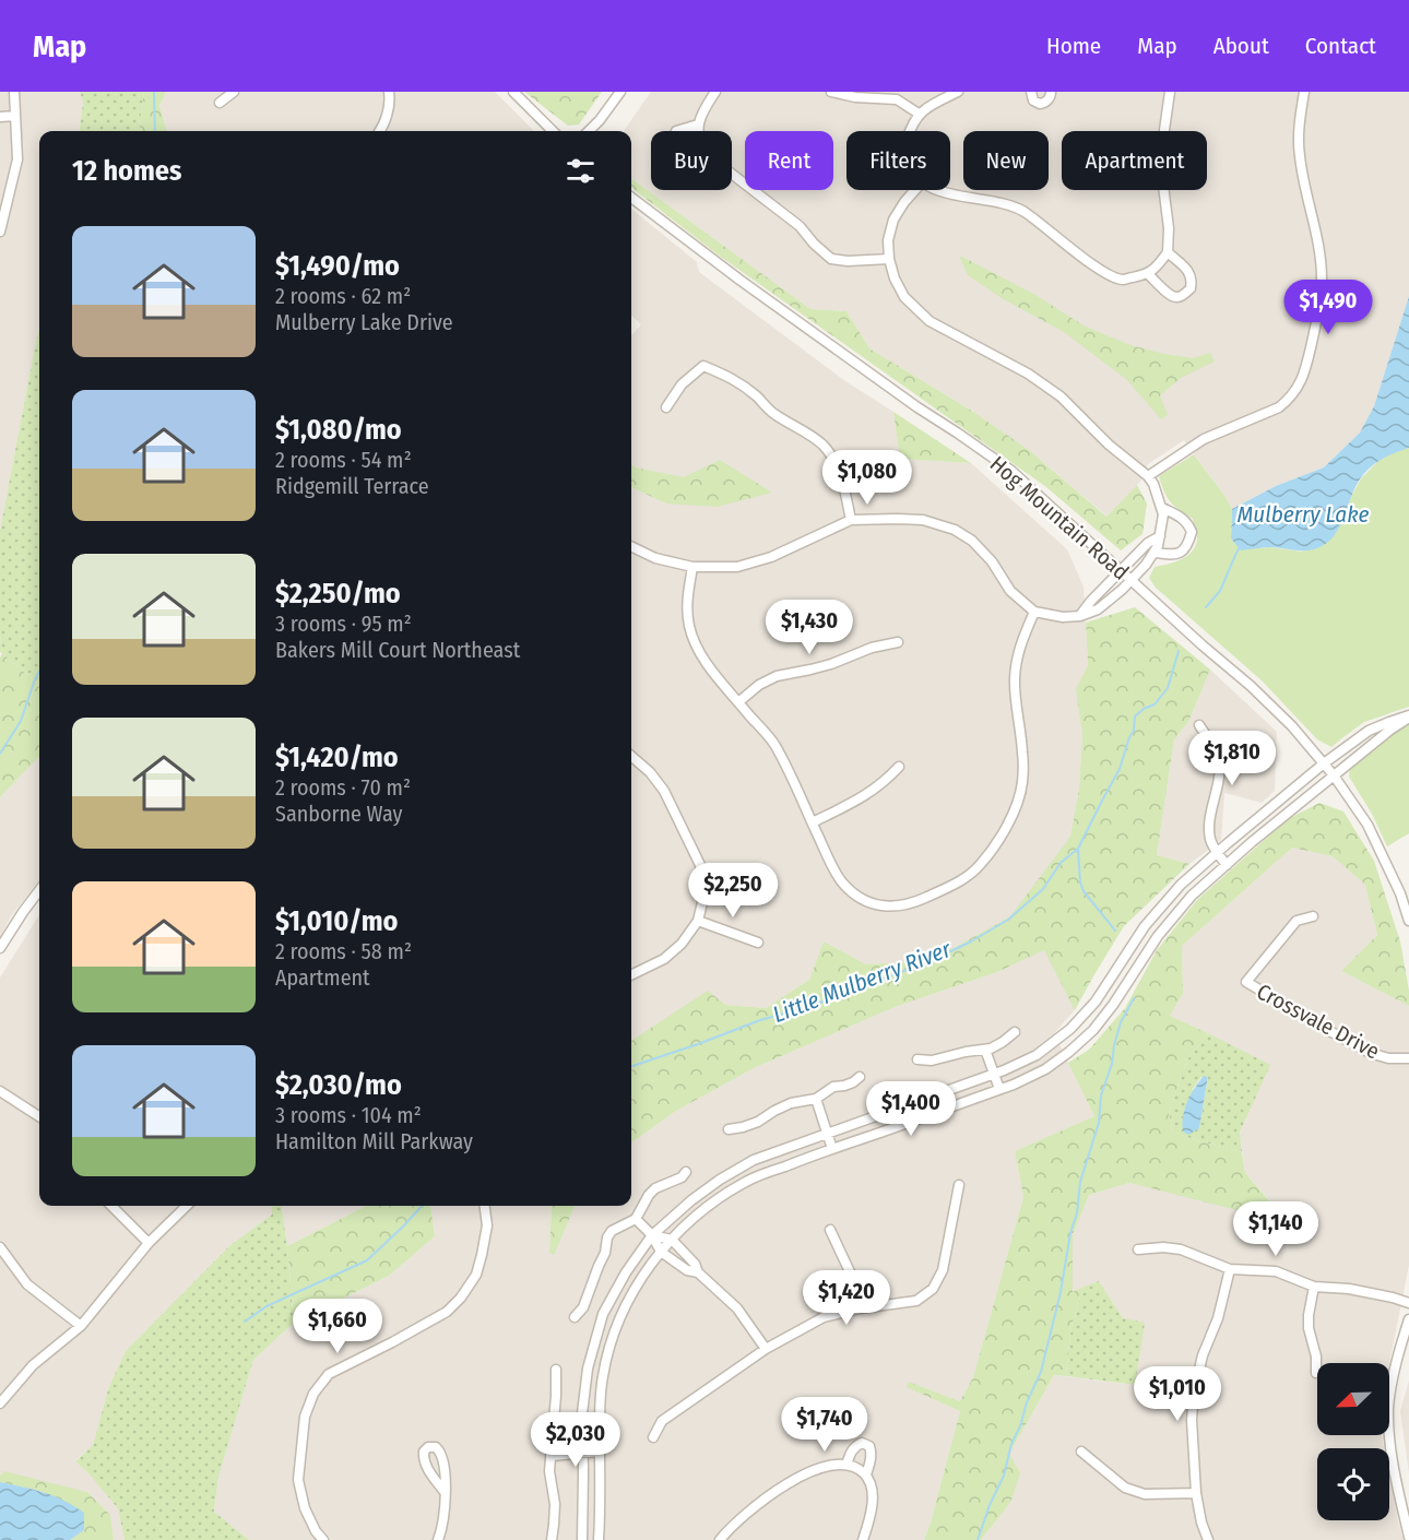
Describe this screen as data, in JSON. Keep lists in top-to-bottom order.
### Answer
{
  "streets": {
    "street": ["Hog Mountain Road", "Crossvale Drive"]
  },
  "water": ["Mulberry Lake", "Little Mulberry River"],
  "north": "bottom left",
  "page": {
    "header": "Map",
    "nav": [
      "Home",
      "Map",
      "About",
      "Contact"
    ],
    "chip": [
      "Buy",
      "Rent",
      "Filters",
      "New",
      "Apartment"
    ],
    "heading": "12 homes",
    "list": [
      {
        "name": "$1,490/mo",
        "note": "2 rooms · 62 m² · Mulberry Lake Drive"
      },
      {
        "name": "$1,080/mo",
        "note": "2 rooms · 54 m² · Ridgemill Terrace"
      },
      {
        "name": "$2,250/mo",
        "note": "3 rooms · 95 m² · Bakers Mill Court Northeast"
      },
      {
        "name": "$1,420/mo",
        "note": "2 rooms · 70 m² · Sanborne Way"
      },
      {
        "name": "$1,010/mo",
        "note": "2 rooms · 58 m² · Apartment"
      },
      {
        "name": "$2,030/mo",
        "note": "3 rooms · 104 m² · Hamilton Mill Parkway"
      }
    ],
    "price": [
      "$1,490",
      "$1,080",
      "$1,430",
      "$1,810",
      "$2,250",
      "$1,400",
      "$1,140",
      "$1,420",
      "$1,660",
      "$1,010",
      "$1,740",
      "$2,030"
    ]
  }
}
